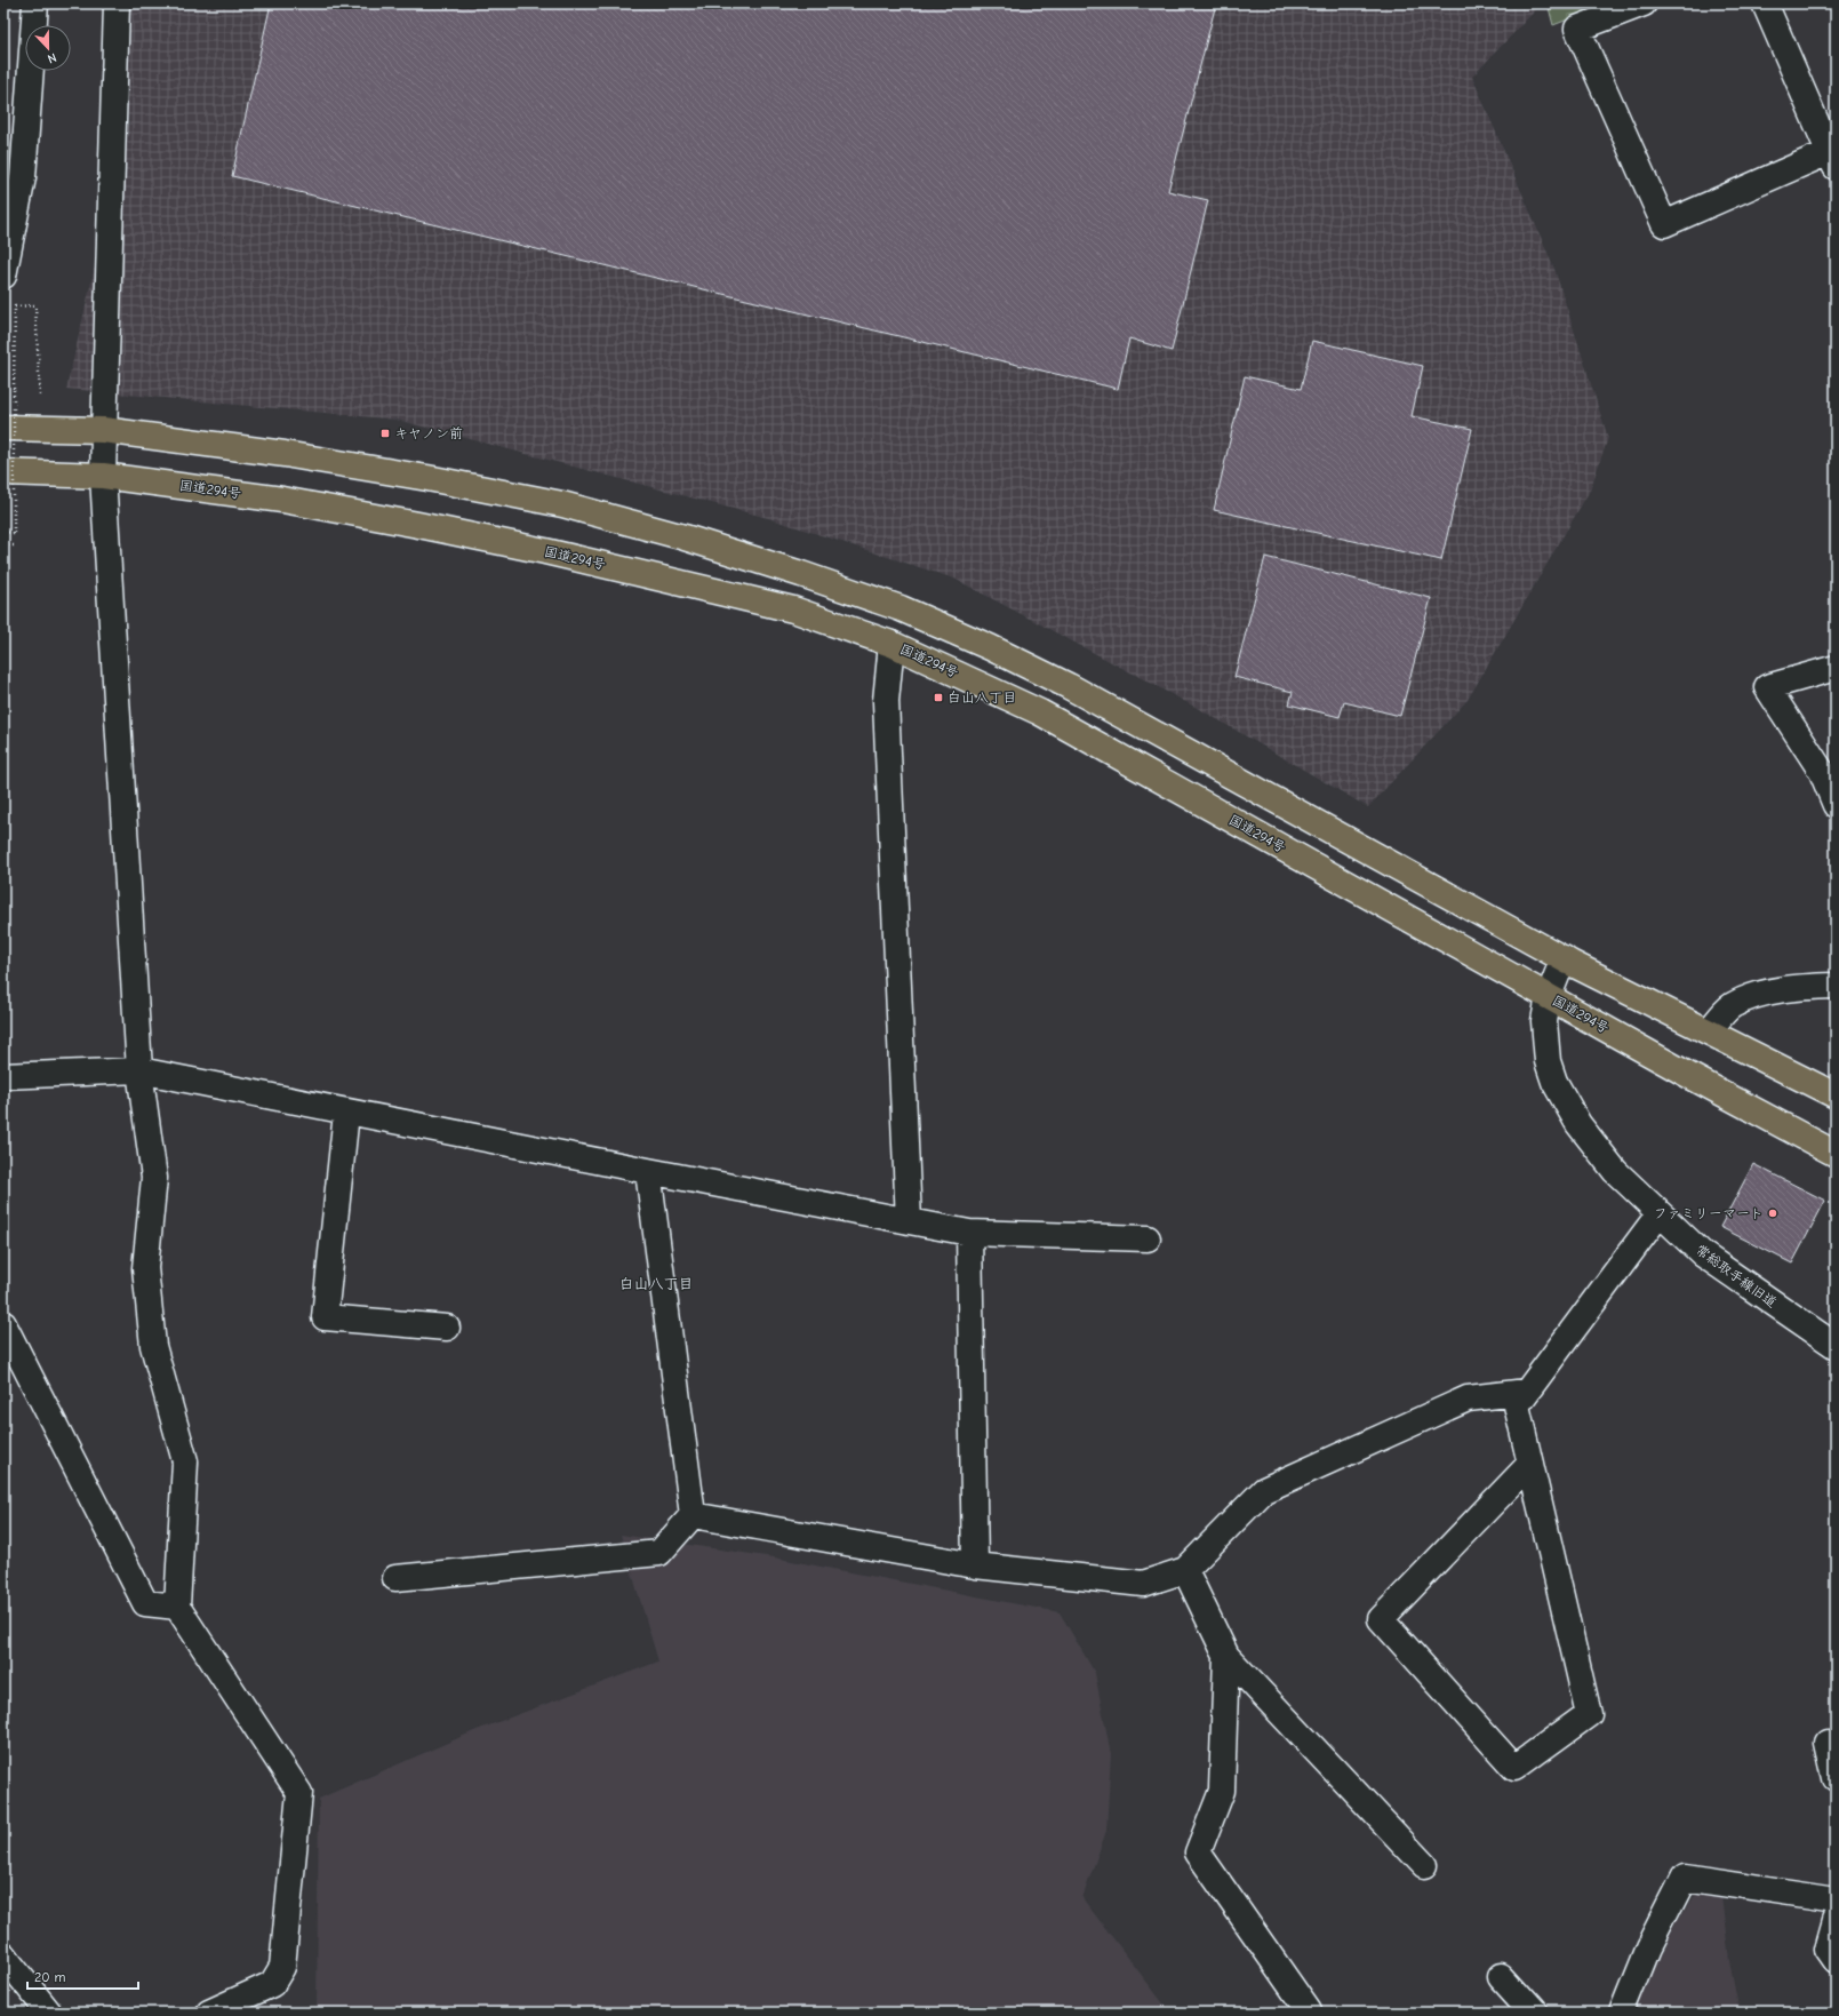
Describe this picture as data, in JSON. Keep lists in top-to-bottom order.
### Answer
{
  "streets": {
    "highway": ["国道294号"],
    "street": ["常総取手線旧道"]
  },
  "crossings": [
    ["国道294号", "常総取手線旧道"]
  ],
  "districts": ["白山八丁目"],
  "places": {
    "transit": ["キヤノン前", "白山八丁目"],
    "other": ["ファミリーマート"]
  },
  "scale_bar": "20 m",
  "north": "bottom"
}
